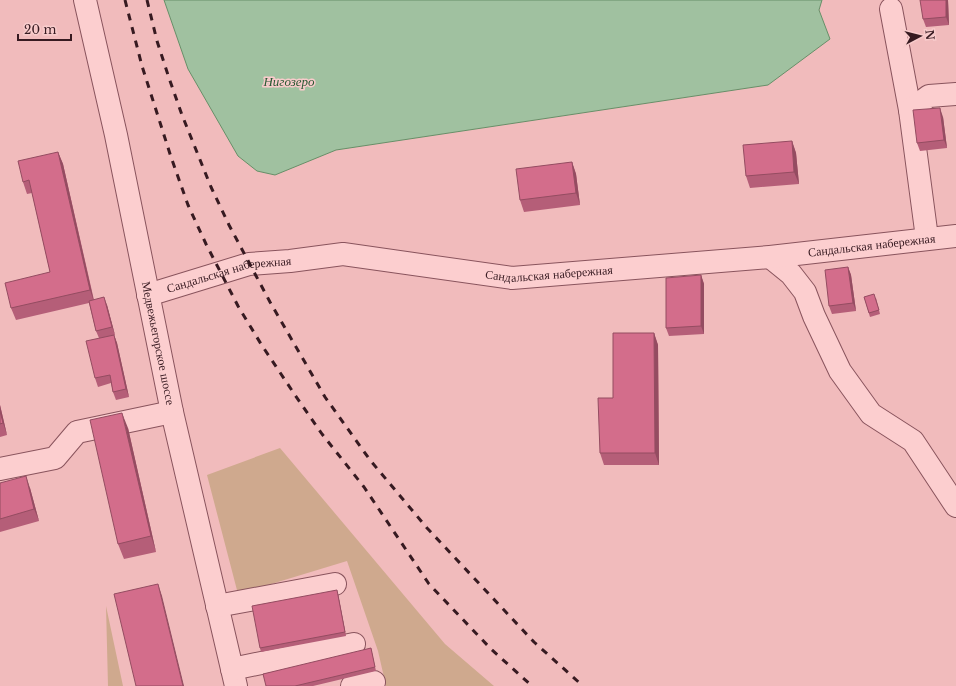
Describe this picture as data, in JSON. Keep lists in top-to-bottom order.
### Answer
{
  "streets": {
    "street": ["Сандальская набережная", "Медвежьегорское шоссе"]
  },
  "crossings": [
    ["Сандальская набережная", "Медвежьегорское шоссе"]
  ],
  "water": ["Нигозеро"],
  "scale_bar": "20 m",
  "north": "right"
}
